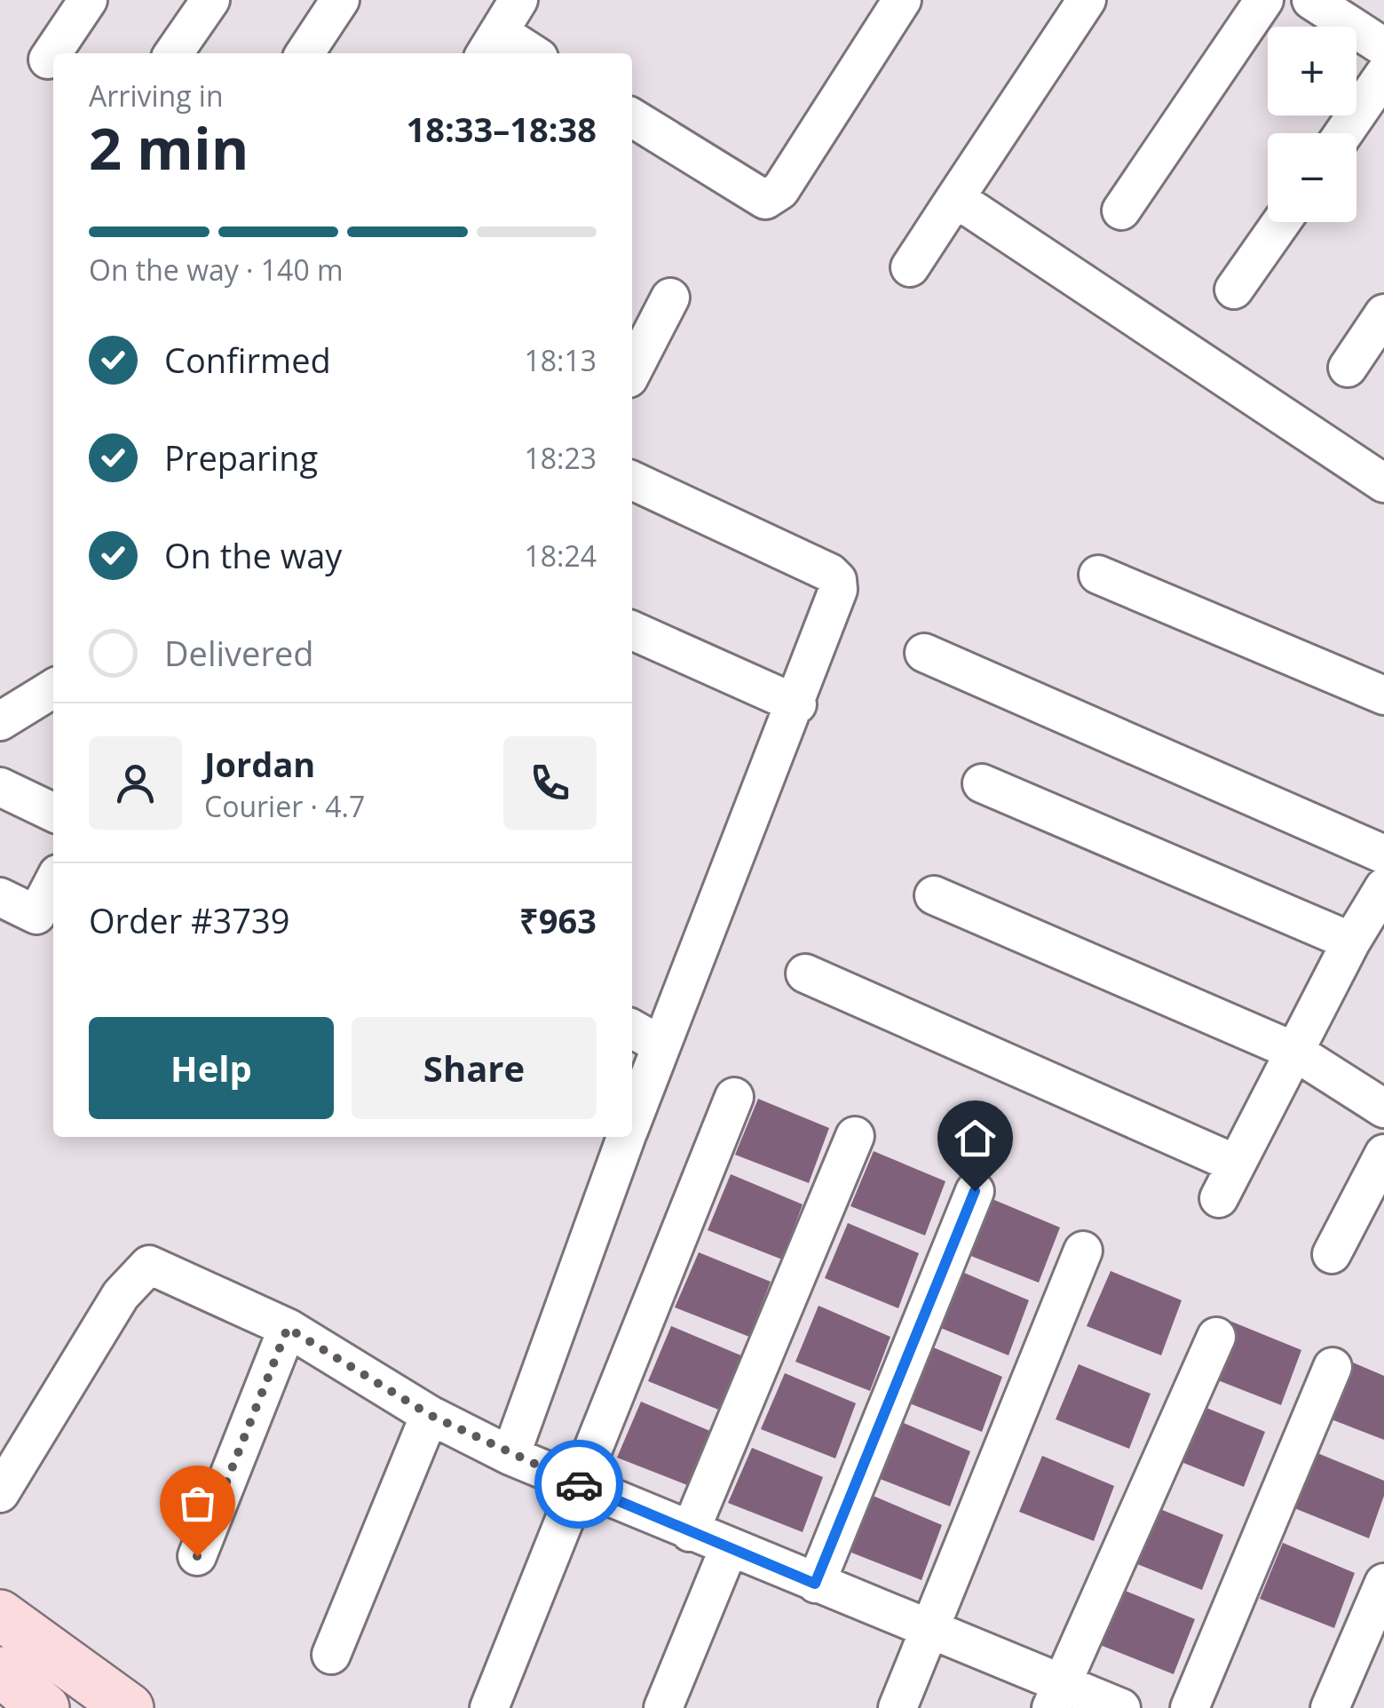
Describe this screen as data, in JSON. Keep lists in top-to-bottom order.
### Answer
{
  "page": {
    "map_buttons": ["+", "−"],
    "heading": ["2 min", "Arriving in", "18:33–18:38"],
    "panel": [
      "Jordan",
      "Courier · 4.7",
      "Order #3739",
      "₹963"
    ],
    "bar": "On the way · 140 m",
    "list": [
      ["Confirmed", "18:13"],
      ["Preparing", "18:23"],
      ["On the way", "18:24"],
      "Delivered"
    ],
    "buttons": ["Help", "Share"]
  }
}
